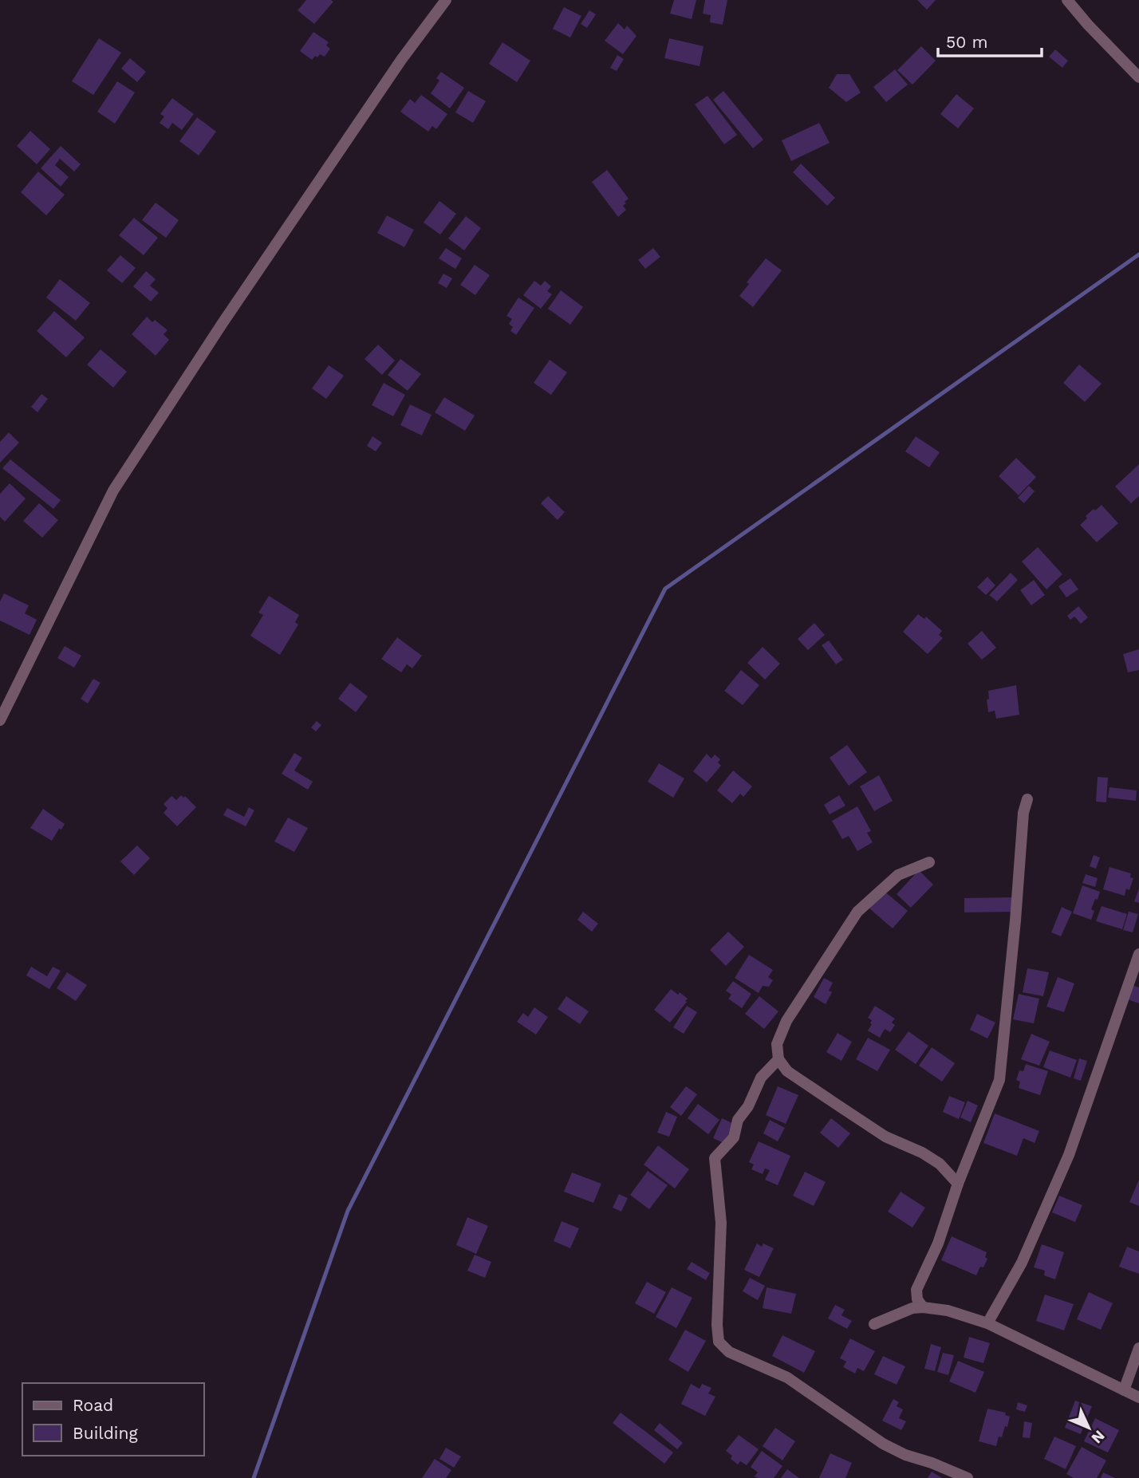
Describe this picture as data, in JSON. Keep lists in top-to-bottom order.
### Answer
{
  "legend": ["Road", "Building"],
  "scale_bar": "50 m",
  "north": "bottom right"
}
